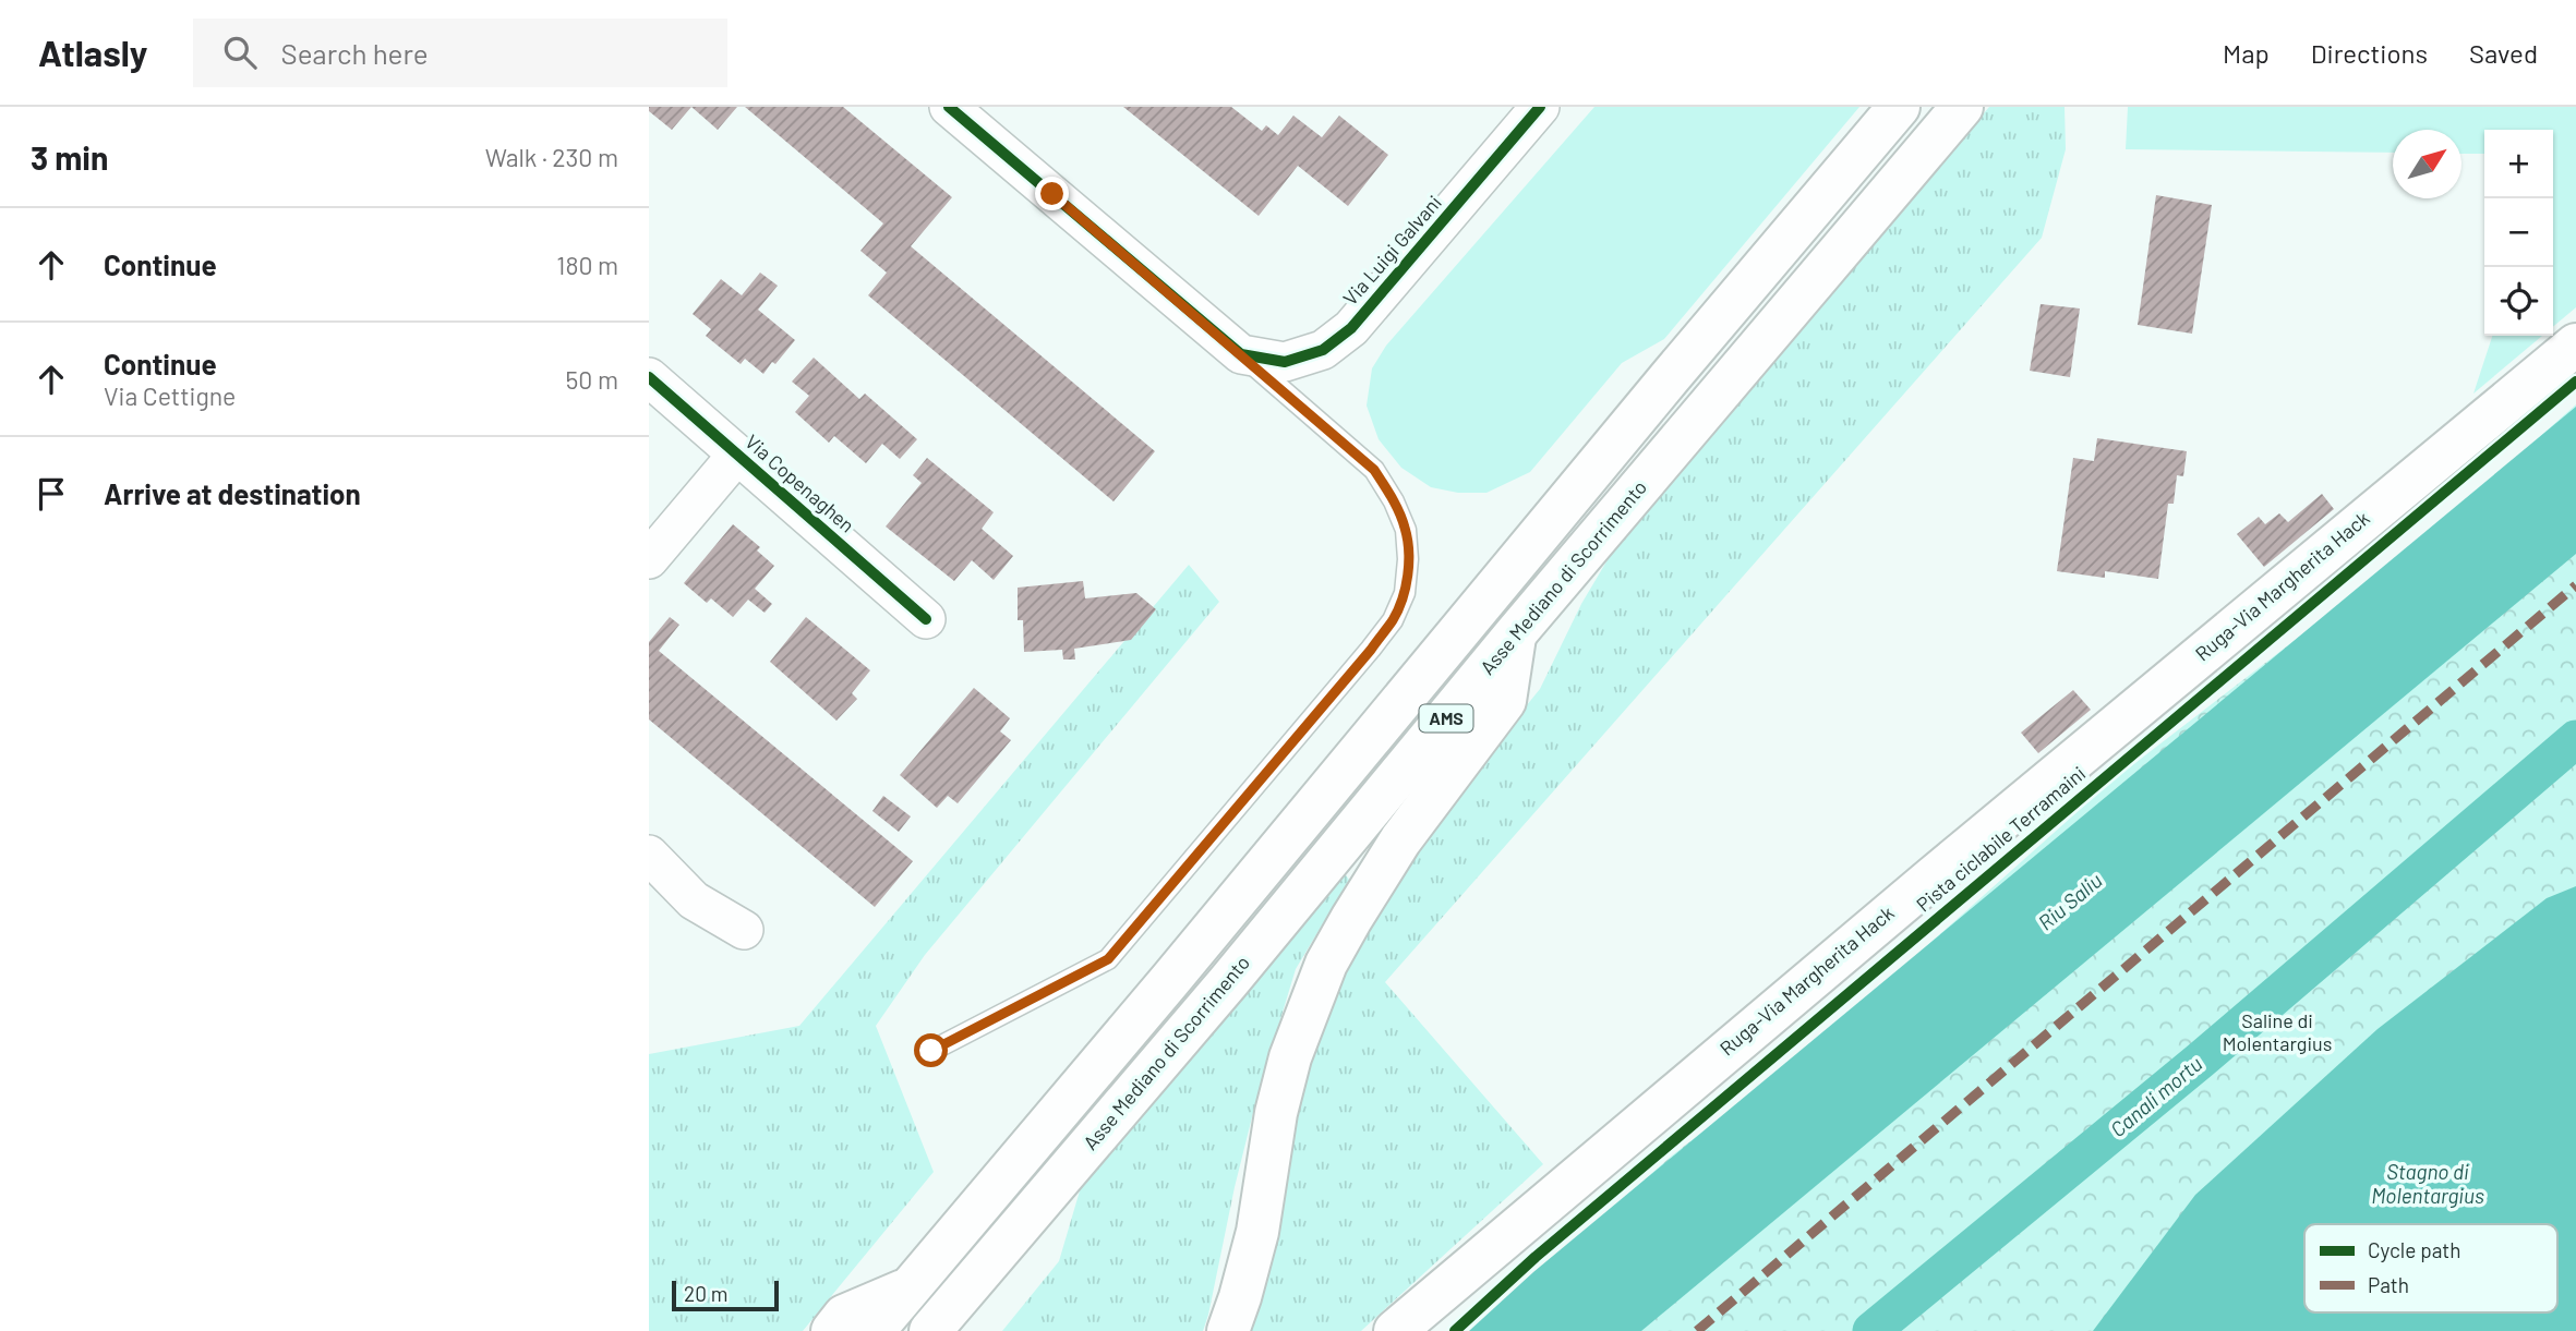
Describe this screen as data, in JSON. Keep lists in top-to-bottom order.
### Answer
{
  "streets": {
    "main road": ["Asse Mediano di Scorrimento", "Ruga-Via Margherita Hack", "AMS"],
    "street": ["Via Luigi Galvani", "Via Copenaghen"],
    "cycle path": ["Pista ciclabile Terramaini"]
  },
  "water": ["Riu Saliu", "Canali mortu", "Stagno di Molentargius"],
  "parks": ["Saline di Molentargius"],
  "legend": ["Cycle path", "Path"],
  "scale_bar": "20 m",
  "north": "top right",
  "page": {
    "header": "Atlasly",
    "search": "Search here",
    "nav": ["Map", "Directions", "Saved"],
    "heading": ["3 min", "Walk · 230 m"],
    "map_buttons": ["+", "−"],
    "list": [
      ["Continue", "180 m"],
      ["Continue", "Via Cettigne", "50 m"],
      "Arrive at destination"
    ],
    "scale": "20 m"
  }
}
